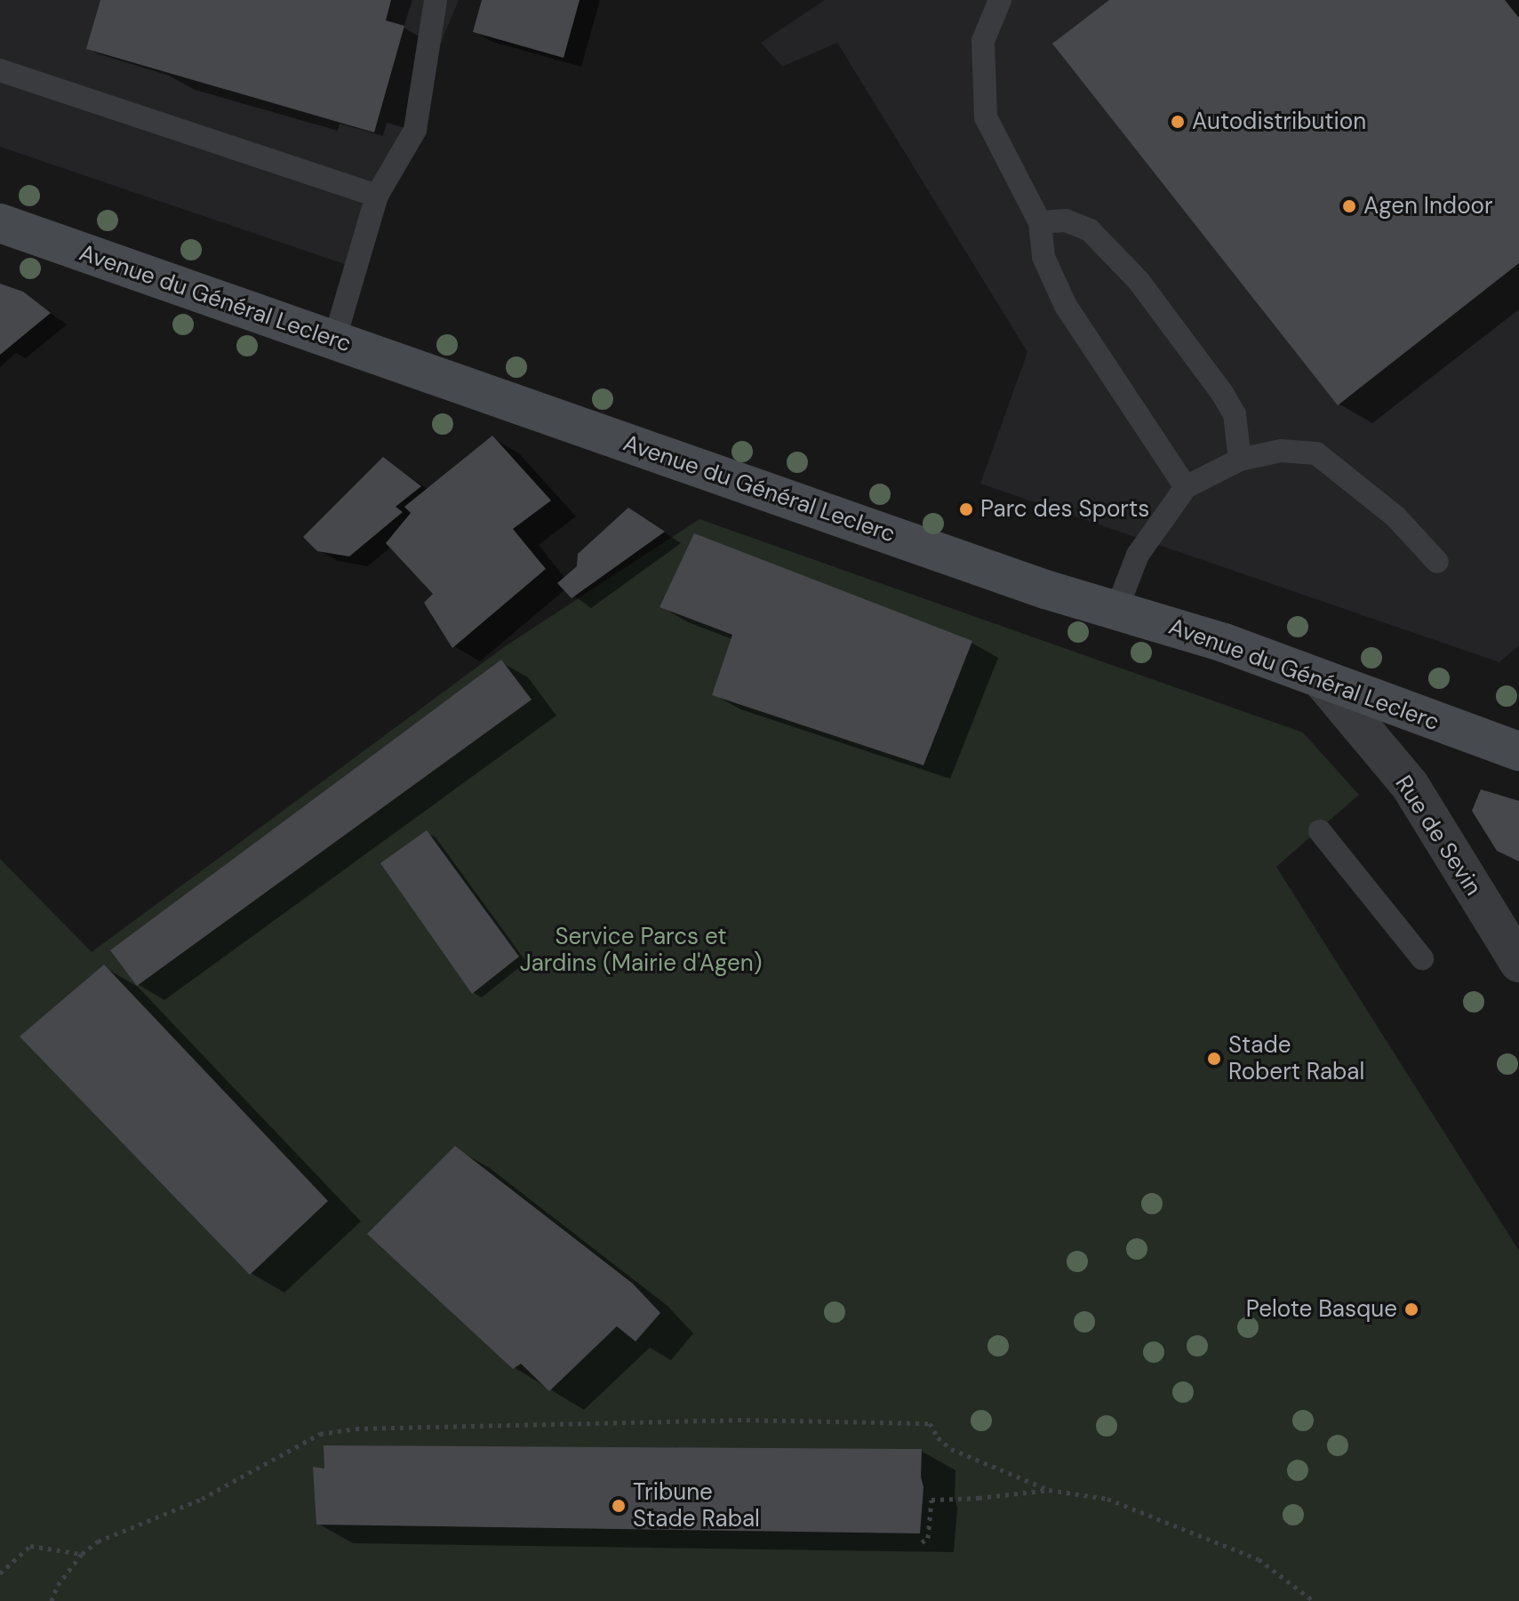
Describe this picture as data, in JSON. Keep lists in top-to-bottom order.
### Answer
{
  "streets": {
    "street": ["Avenue du Général Leclerc", "Rue de Sevin"]
  },
  "crossings": [
    ["Avenue du Général Leclerc", "Rue de Sevin"]
  ],
  "parks": ["Service Parcs et Jardins (Mairie d'Agen)"],
  "places": [
    "Autodistribution",
    "Agen Indoor",
    "Parc des Sports",
    "Stade Robert Rabal",
    "Pelote Basque",
    "Tribune Stade Rabal"
  ]
}
